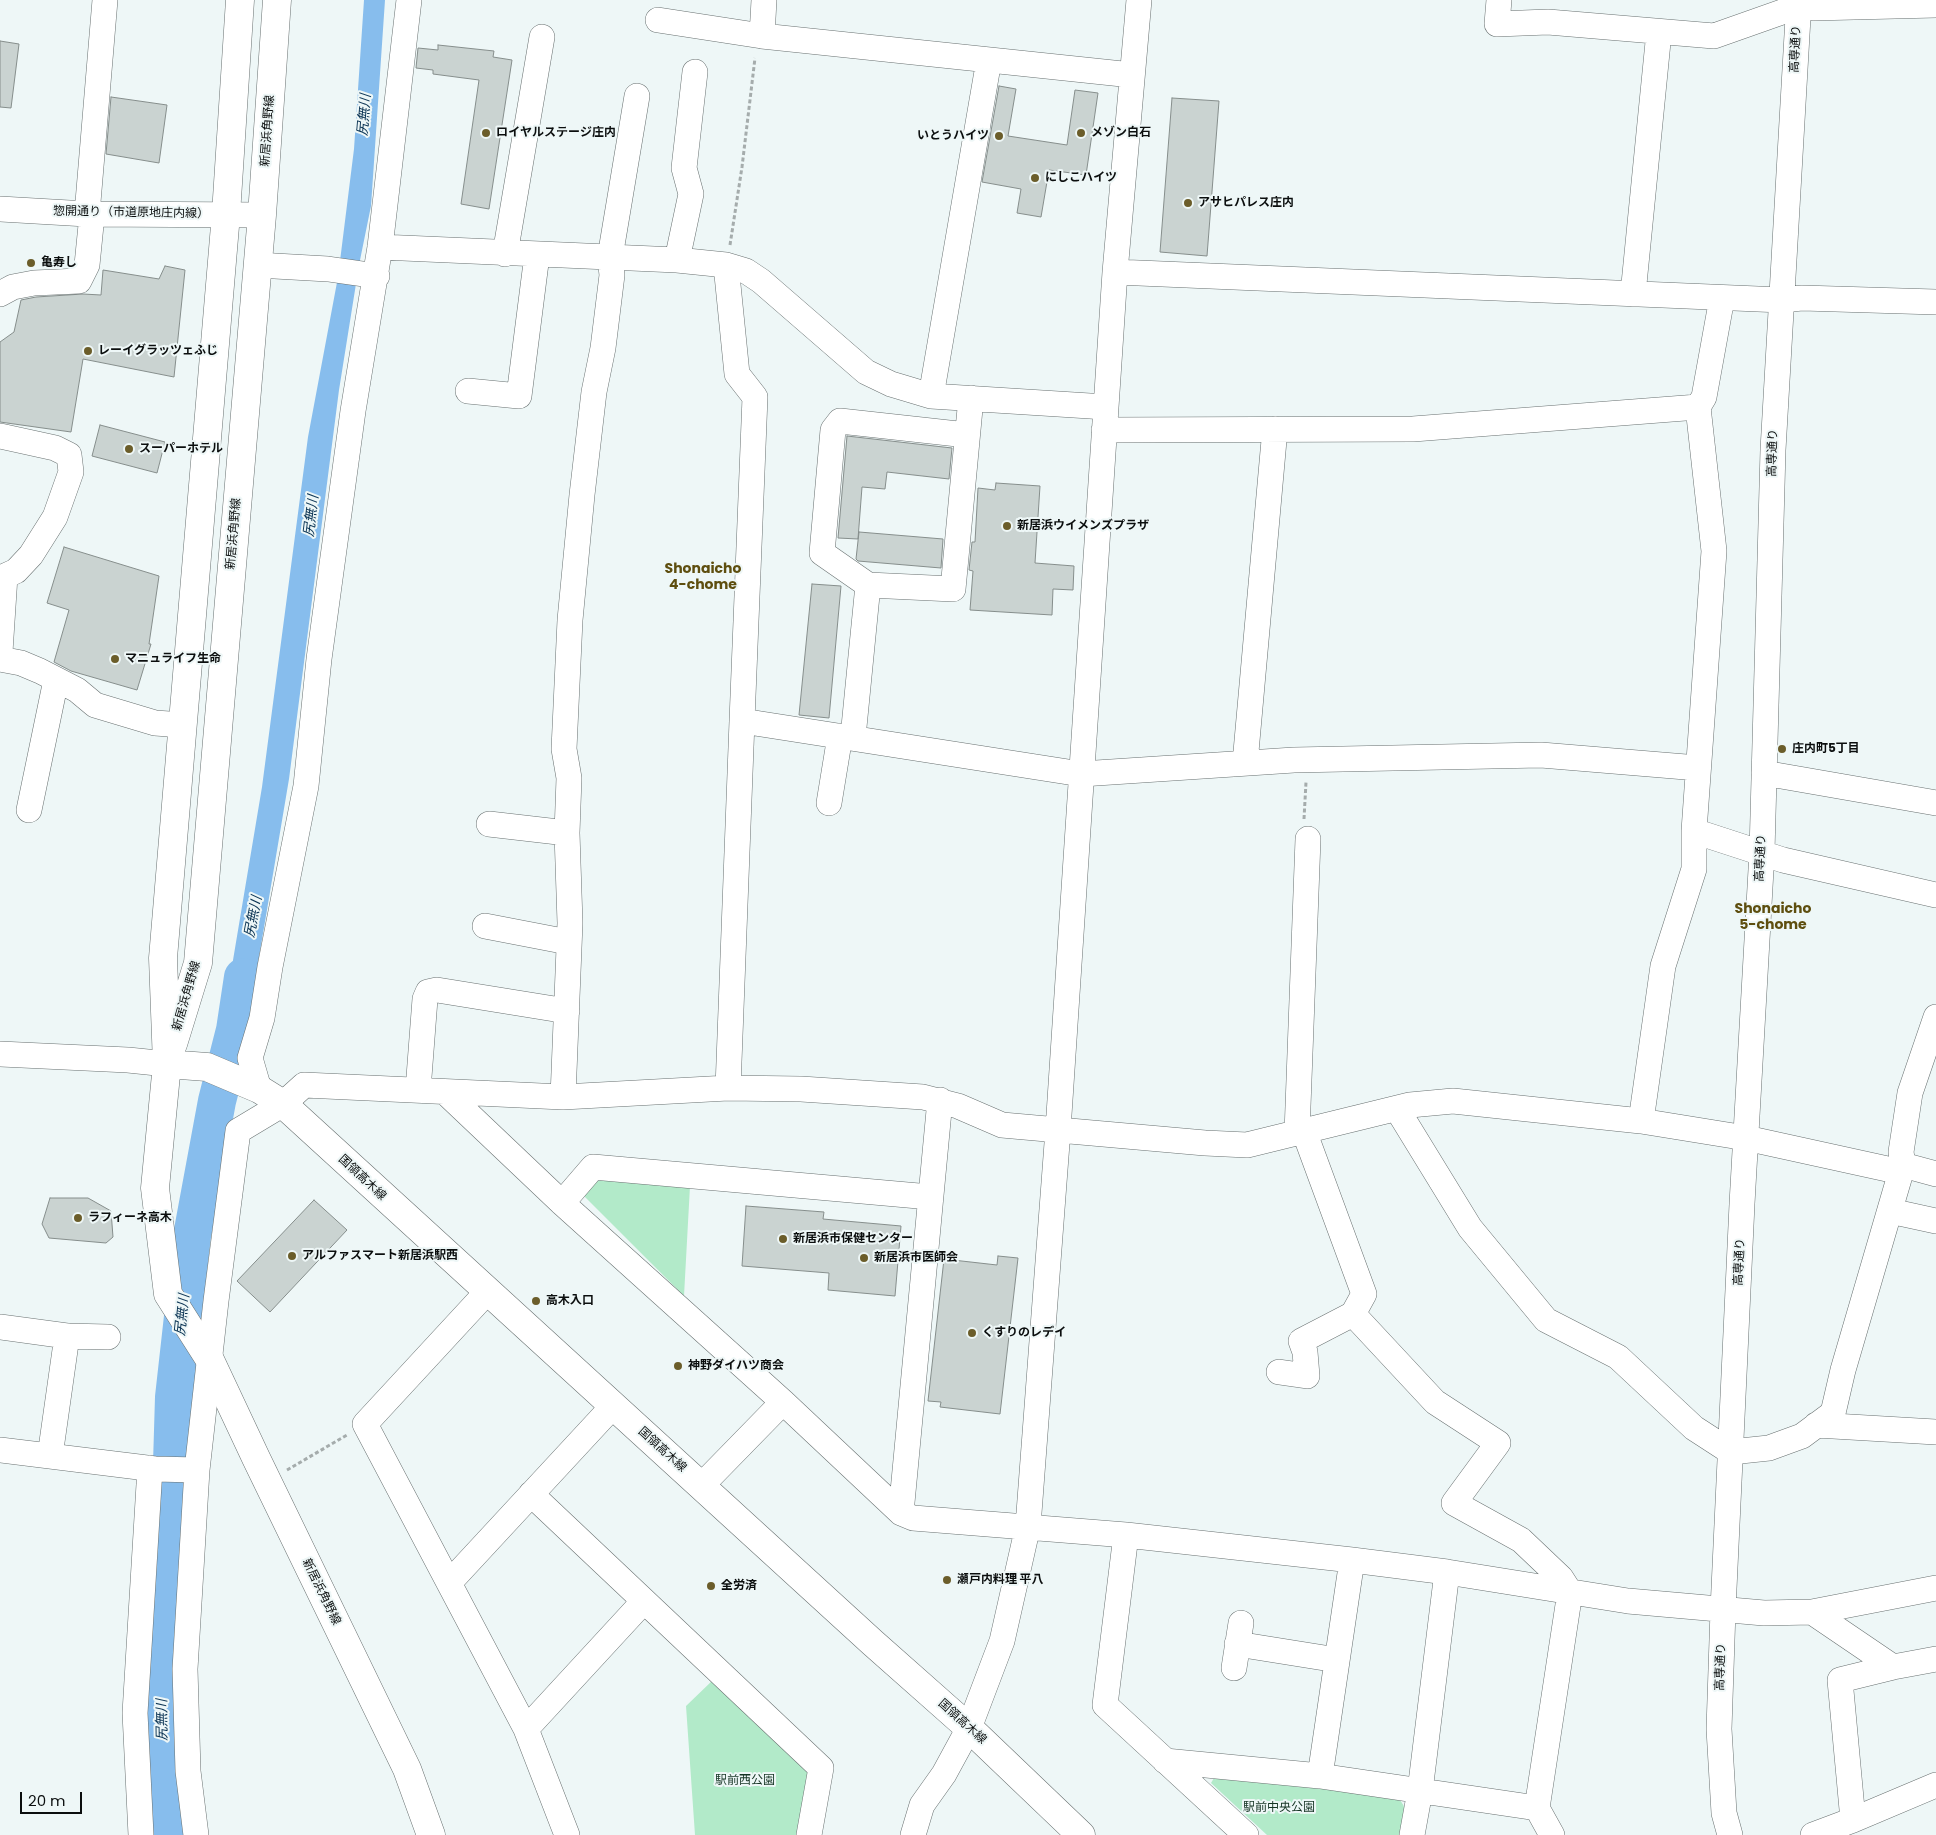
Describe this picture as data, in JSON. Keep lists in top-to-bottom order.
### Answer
{
  "streets": {
    "main road": ["新居浜角野線", "国領高木線"],
    "street": ["高専通り", "惣開通り（市道原地庄内線）"]
  },
  "crossings": [
    ["新居浜角野線", "惣開通り（市道原地庄内線）"],
    ["新居浜角野線", "国領高木線"]
  ],
  "districts": ["Shonaicho 4-chome", "Shonaicho 5-chome"],
  "water": ["尻無川"],
  "parks": ["駅前西公園", "駅前中央公園"],
  "places": [
    "ロイヤルステージ庄内",
    "メゾン白石",
    "いとうハイツ",
    "にしこハイツ",
    "アサヒパレス庄内",
    "亀寿し",
    "レーイグラッツェふじ",
    "スーパーホテル",
    "新居浜ウイメンズプラザ",
    "マニュライフ生命",
    "庄内町5丁目",
    "ラフィーネ高木",
    "新居浜市保健センター",
    "アルファスマート新居浜駅西",
    "新居浜市医師会",
    "高木入口",
    "くすりのレデイ",
    "神野ダイハツ商会",
    "瀬戸内料理 平八",
    "全労済"
  ],
  "scale_bar": "20 m"
}
